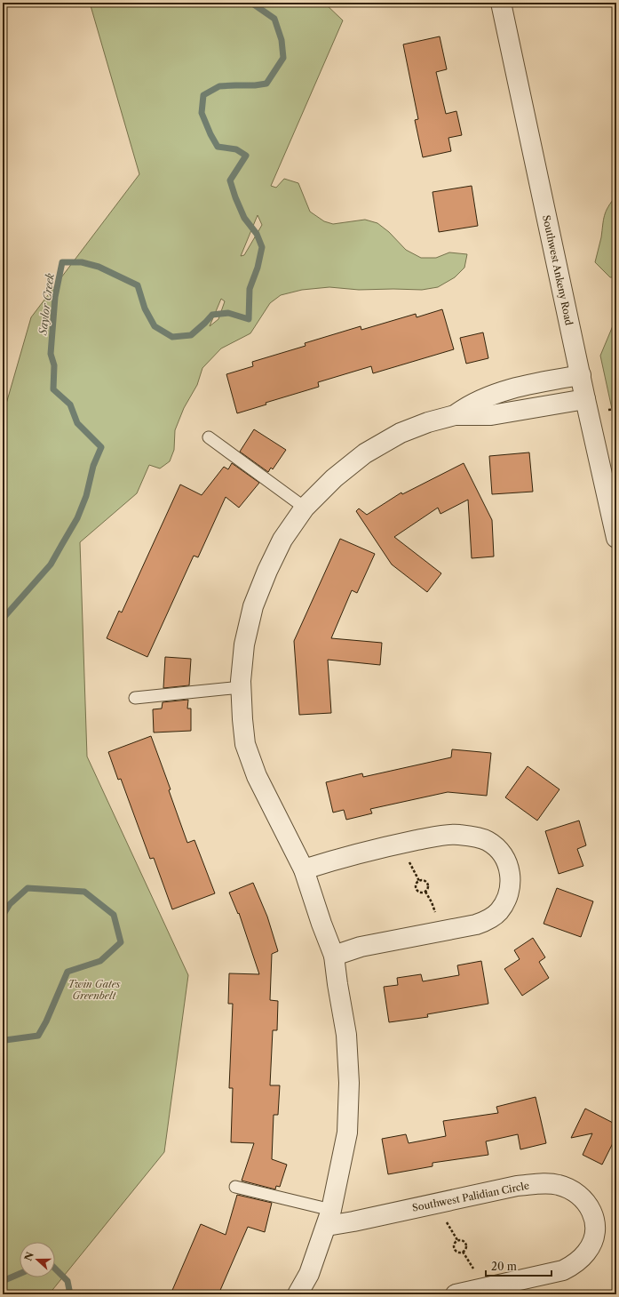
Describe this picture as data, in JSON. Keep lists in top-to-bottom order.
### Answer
{
  "streets": {
    "street": ["Southwest Ankeny Road", "Southwest Palidian Circle"]
  },
  "water": ["Saylor Creek"],
  "parks": ["Twin Gates Greenbelt"],
  "scale_bar": "20 m",
  "north": "left"
}
